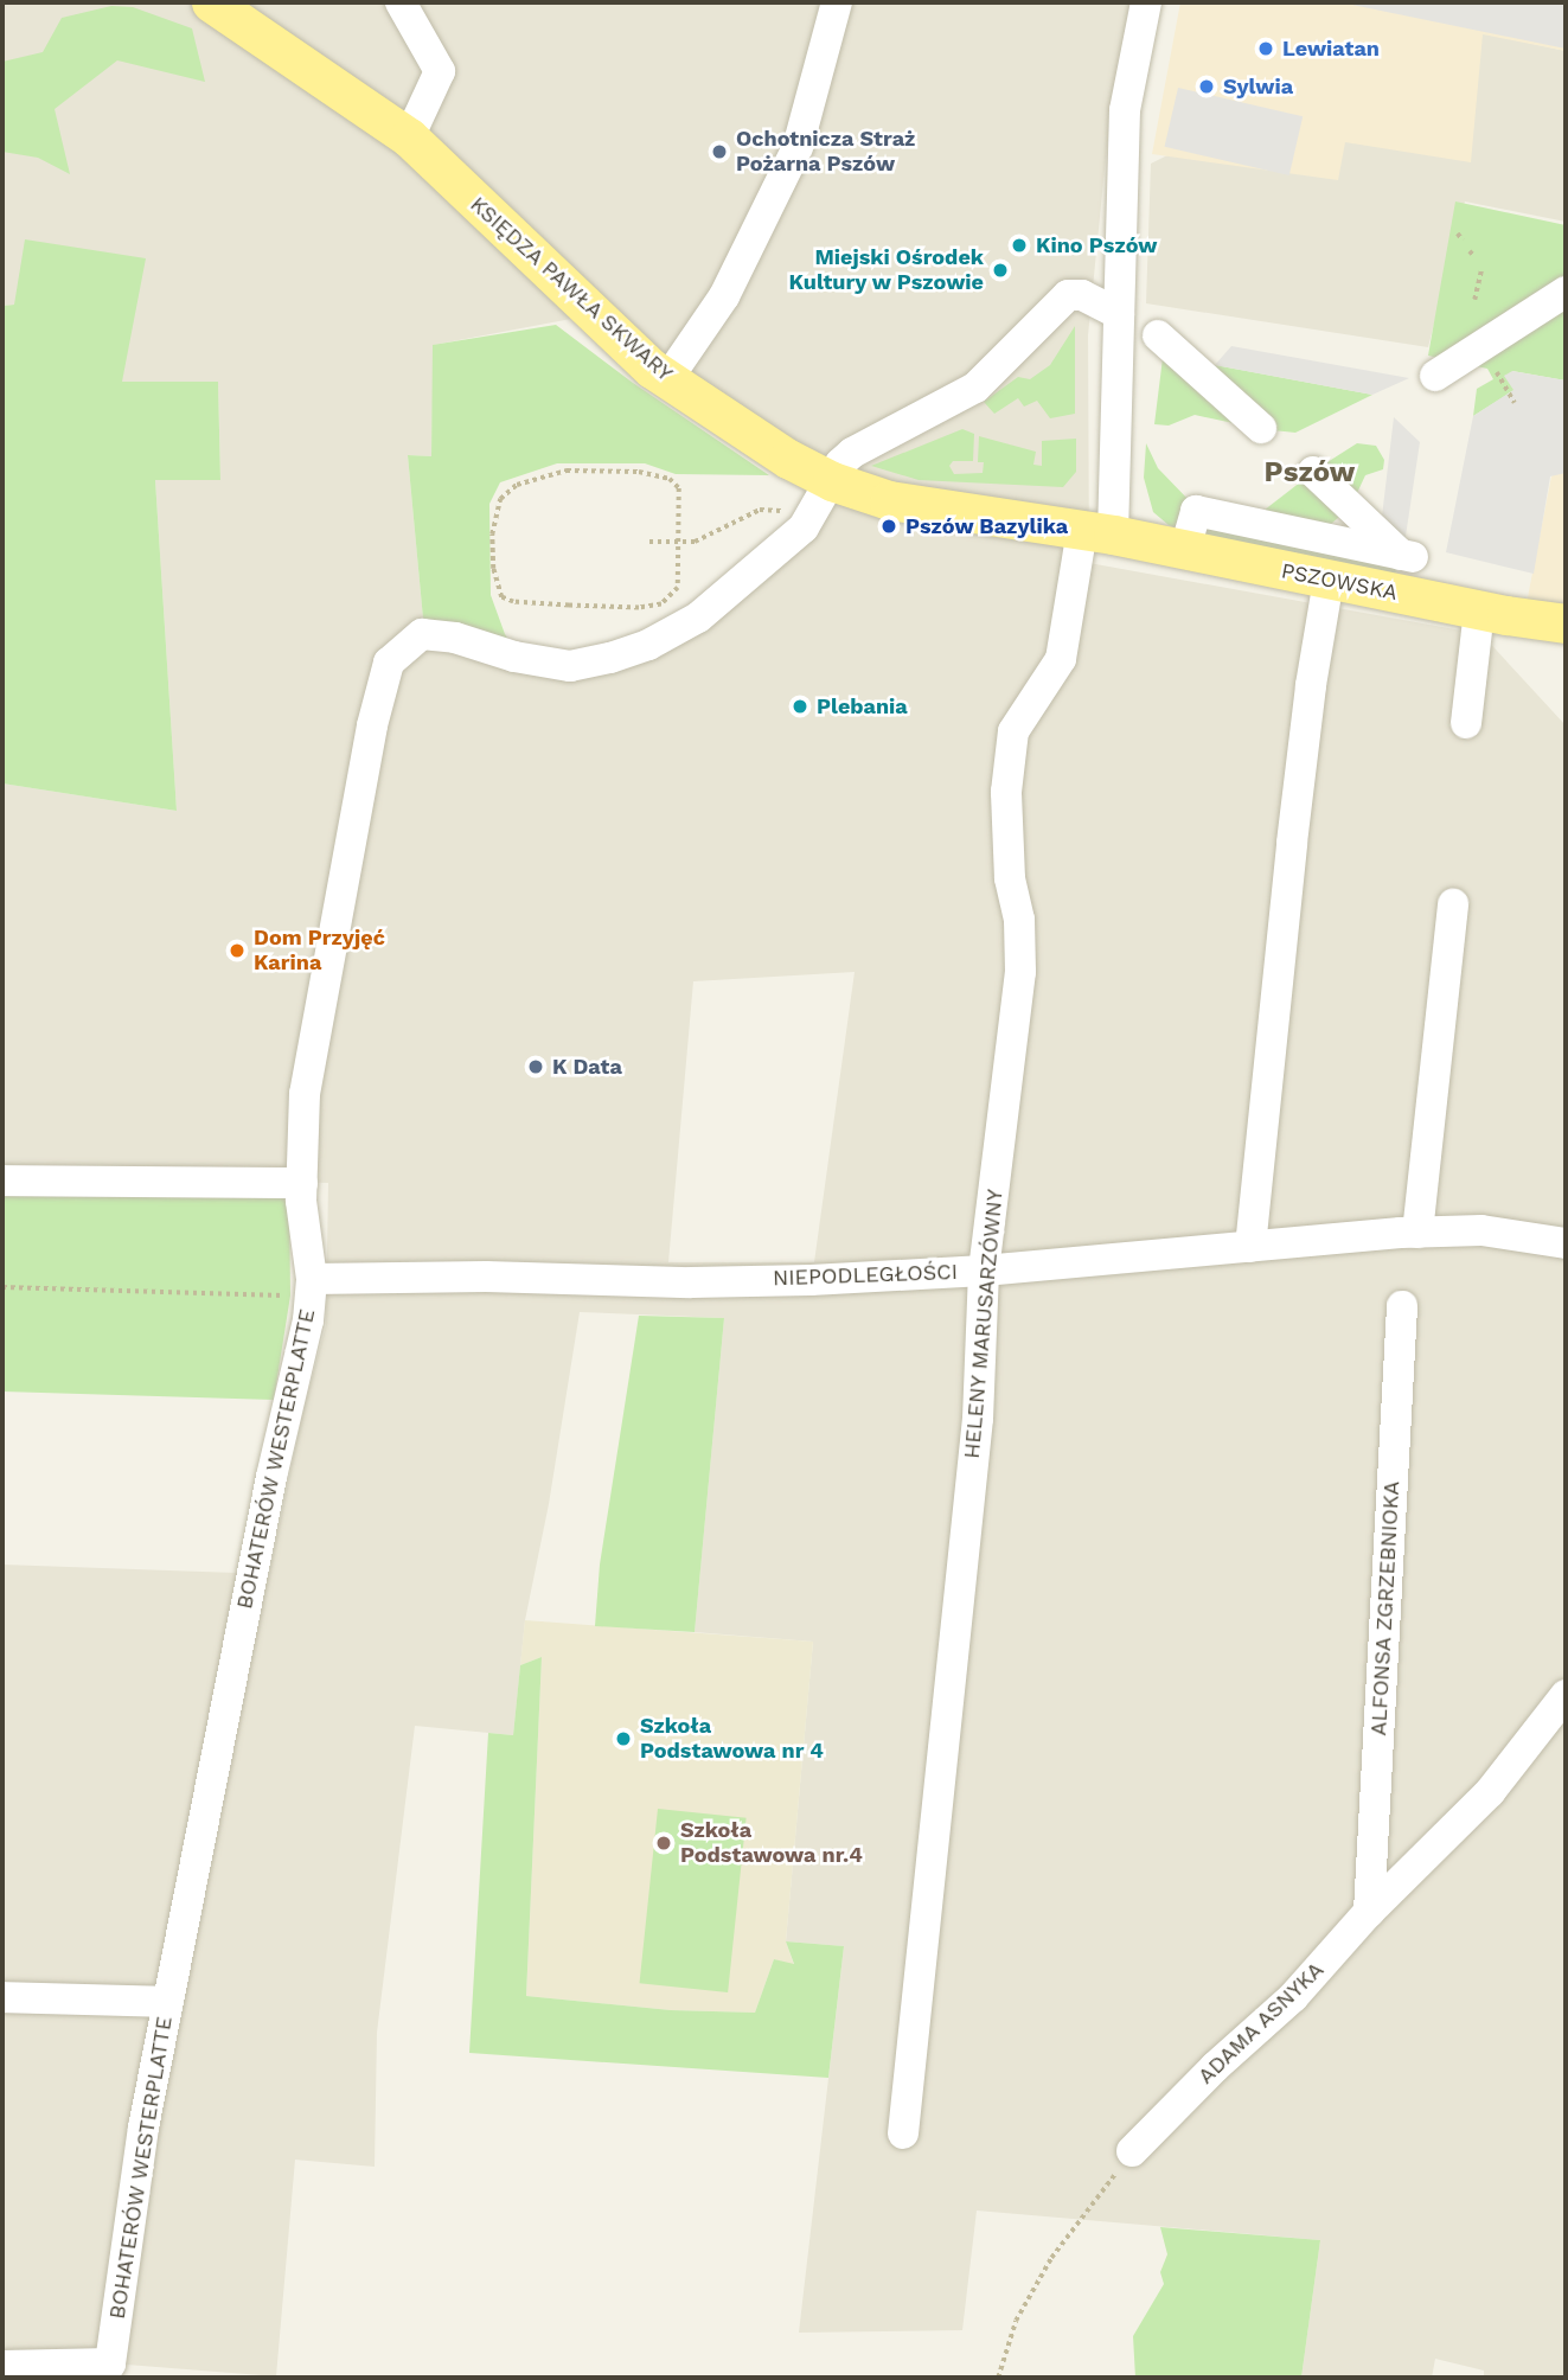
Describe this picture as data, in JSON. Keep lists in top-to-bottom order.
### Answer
{
  "streets": {
    "main road": ["KSIĘDZA PAWŁA SKWARY", "PSZOWSKA"],
    "street": [
      "NIEPODLEGŁOŚCI",
      "HELENY MARUSARZÓWNY",
      "BOHATERÓW WESTERPLATTE",
      "ALFONSA ZGRZEBNIOKA",
      "ADAMA ASNYKA"
    ]
  },
  "crossings": [
    ["KSIĘDZA PAWŁA SKWARY", "PSZOWSKA"],
    ["KSIĘDZA PAWŁA SKWARY", "HELENY MARUSARZÓWNY"],
    ["KSIĘDZA PAWŁA SKWARY", "BOHATERÓW WESTERPLATTE"],
    ["PSZOWSKA", "HELENY MARUSARZÓWNY"],
    ["NIEPODLEGŁOŚCI", "HELENY MARUSARZÓWNY"],
    ["NIEPODLEGŁOŚCI", "BOHATERÓW WESTERPLATTE"],
    ["HELENY MARUSARZÓWNY", "BOHATERÓW WESTERPLATTE"],
    ["ALFONSA ZGRZEBNIOKA", "ADAMA ASNYKA"]
  ],
  "districts": ["Pszów"],
  "places": [
    "Lewiatan",
    "Sylwia",
    "Ochotnicza Straż Pożarna Pszów",
    "Kino Pszów",
    "Miejski Ośrodek Kultury w Pszowie",
    "Pszów Bazylika",
    "Plebania",
    "Dom Przyjęć Karina",
    "K Data",
    "Szkoła Podstawowa nr 4",
    "Szkoła Podstawowa nr.4"
  ]
}
